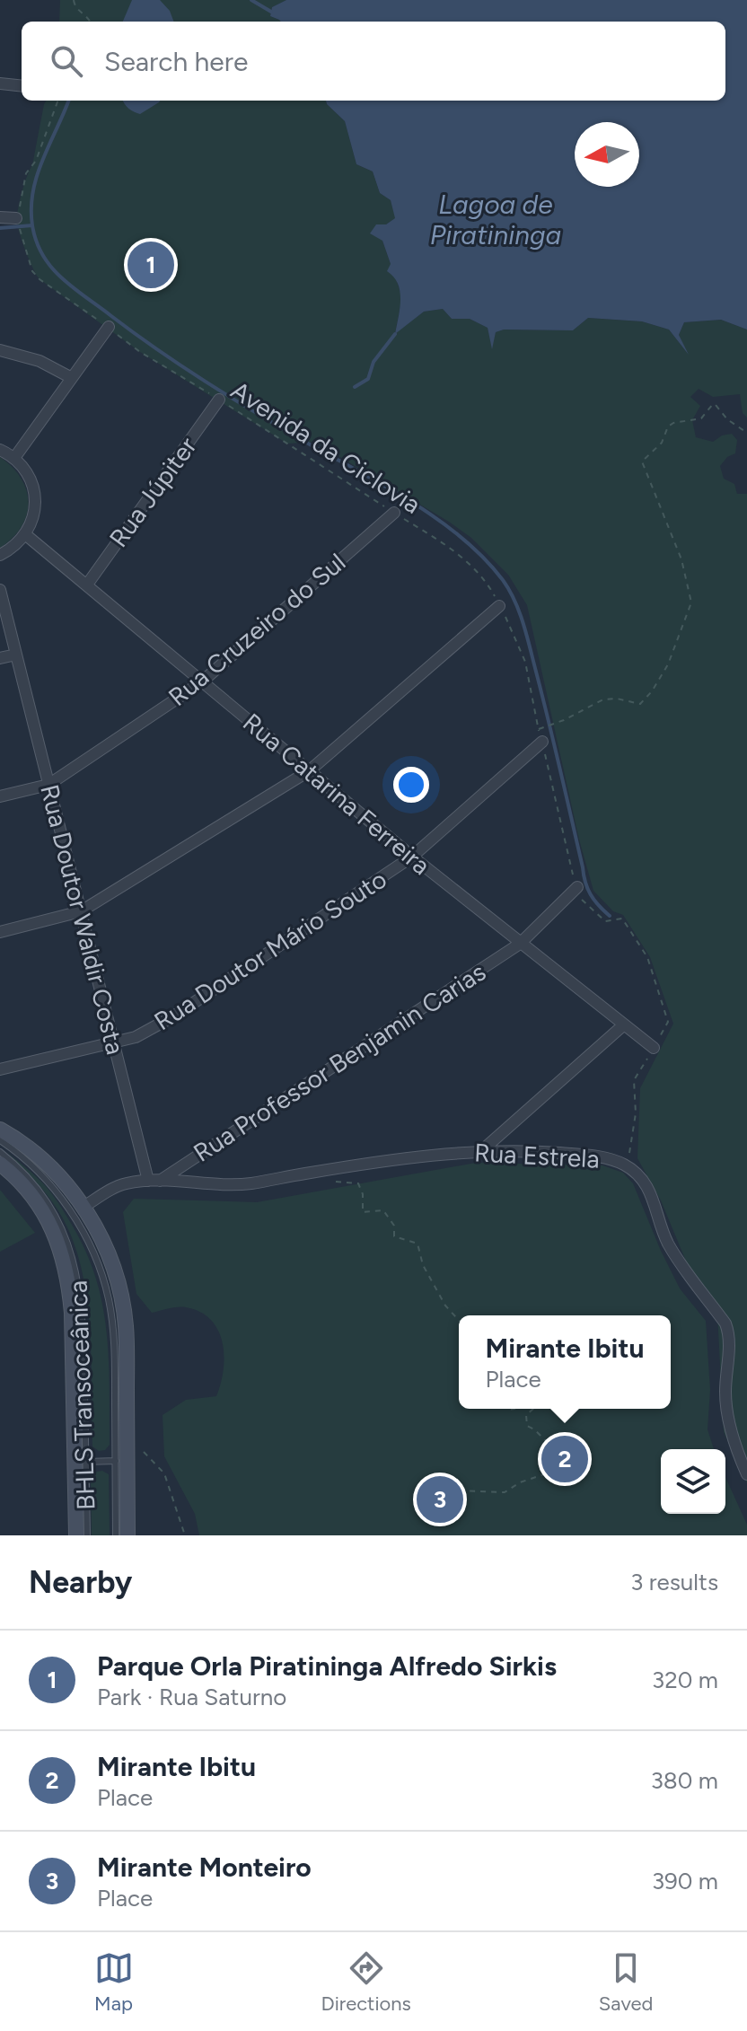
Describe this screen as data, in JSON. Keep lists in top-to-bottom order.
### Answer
{
  "streets": {
    "street": [
      "Rua Júpiter",
      "Rua Cruzeiro do Sul",
      "Rua Catarina Ferreira",
      "Rua Doutor Waldir Costa",
      "Rua Doutor Mário Souto",
      "Rua Professor Benjamin Carias",
      "Rua Estrela"
    ],
    "lane": ["BHLS Transoceânica"],
    "path": ["Avenida da Ciclovia"]
  },
  "crossings": [
    ["Avenida da Ciclovia", "Rua Júpiter"],
    ["Avenida da Ciclovia", "Rua Cruzeiro do Sul"],
    ["Avenida da Ciclovia", "Rua Doutor Mário Souto"],
    ["Avenida da Ciclovia", "Rua Professor Benjamin Carias"],
    ["Rua Júpiter", "Rua Catarina Ferreira"],
    ["Rua Cruzeiro do Sul", "Rua Catarina Ferreira"],
    ["Rua Cruzeiro do Sul", "Rua Doutor Waldir Costa"],
    ["Rua Catarina Ferreira", "Rua Doutor Mário Souto"],
    ["Rua Catarina Ferreira", "Rua Professor Benjamin Carias"],
    ["Rua Doutor Waldir Costa", "Rua Doutor Mário Souto"],
    ["Rua Doutor Waldir Costa", "Rua Professor Benjamin Carias"],
    ["Rua Doutor Waldir Costa", "Rua Estrela"],
    ["Rua Professor Benjamin Carias", "Rua Estrela"]
  ],
  "water": ["Lagoa de Piratininga"],
  "north": "left",
  "page": {
    "search": "Search here",
    "pins": ["1", "2", "3"],
    "popup": ["Mirante Ibitu", "Place"],
    "heading": ["Nearby", "3 results"],
    "list": [
      {
        "mark": "1",
        "name": "Parque Orla Piratininga Alfredo Sirkis",
        "note": "Park · Rua Saturno",
        "value": "320 m"
      },
      {
        "mark": "2",
        "name": "Mirante Ibitu",
        "note": "Place",
        "value": "380 m"
      },
      {
        "mark": "3",
        "name": "Mirante Monteiro",
        "note": "Place",
        "value": "390 m"
      }
    ],
    "nav": ["Map", "Directions", "Saved"]
  }
}
